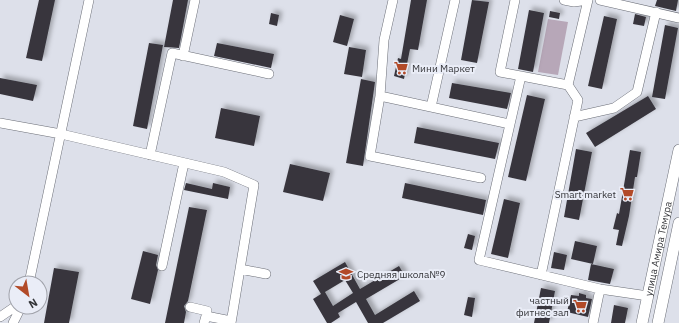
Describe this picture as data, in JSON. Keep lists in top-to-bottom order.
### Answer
{
  "streets": {
    "main road": ["улица Амира Темура"]
  },
  "places": {
    "supermarket": ["Мини Маркет", "Smart market", "частный фитнес зал"],
    "school or university": ["Средняя школа№9"]
  },
  "north": "bottom right"
}
